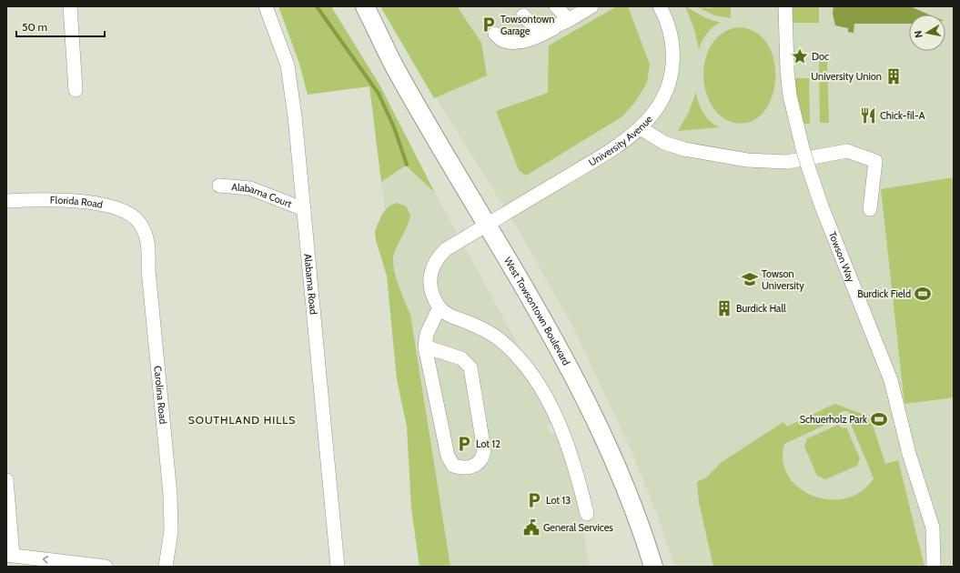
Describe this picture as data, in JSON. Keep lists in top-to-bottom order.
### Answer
{
  "streets": {
    "main road": ["West Towsontown Boulevard"],
    "street": [
      "University Avenue",
      "Alabama Court",
      "Florida Road",
      "Towson Way",
      "Alabama Road",
      "Carolina Road"
    ]
  },
  "crossings": [
    ["University Avenue", "West Towsontown Boulevard"],
    ["Alabama Court", "Alabama Road"],
    ["Florida Road", "Carolina Road"]
  ],
  "districts": ["SOUTHLAND HILLS"],
  "places": {
    "parking": ["Towsontown Garage", "Lot 12", "Lot 13"],
    "place": ["Doc"],
    "building": ["University Union", "Burdick Hall"],
    "restaurant": ["Chick-fil-A"],
    "school or university": ["Towson University"],
    "sports": ["Burdick Field", "Schuerholz Park"],
    "public building": ["General Services"]
  },
  "scale_bar": "50 m",
  "north": "left"
}
